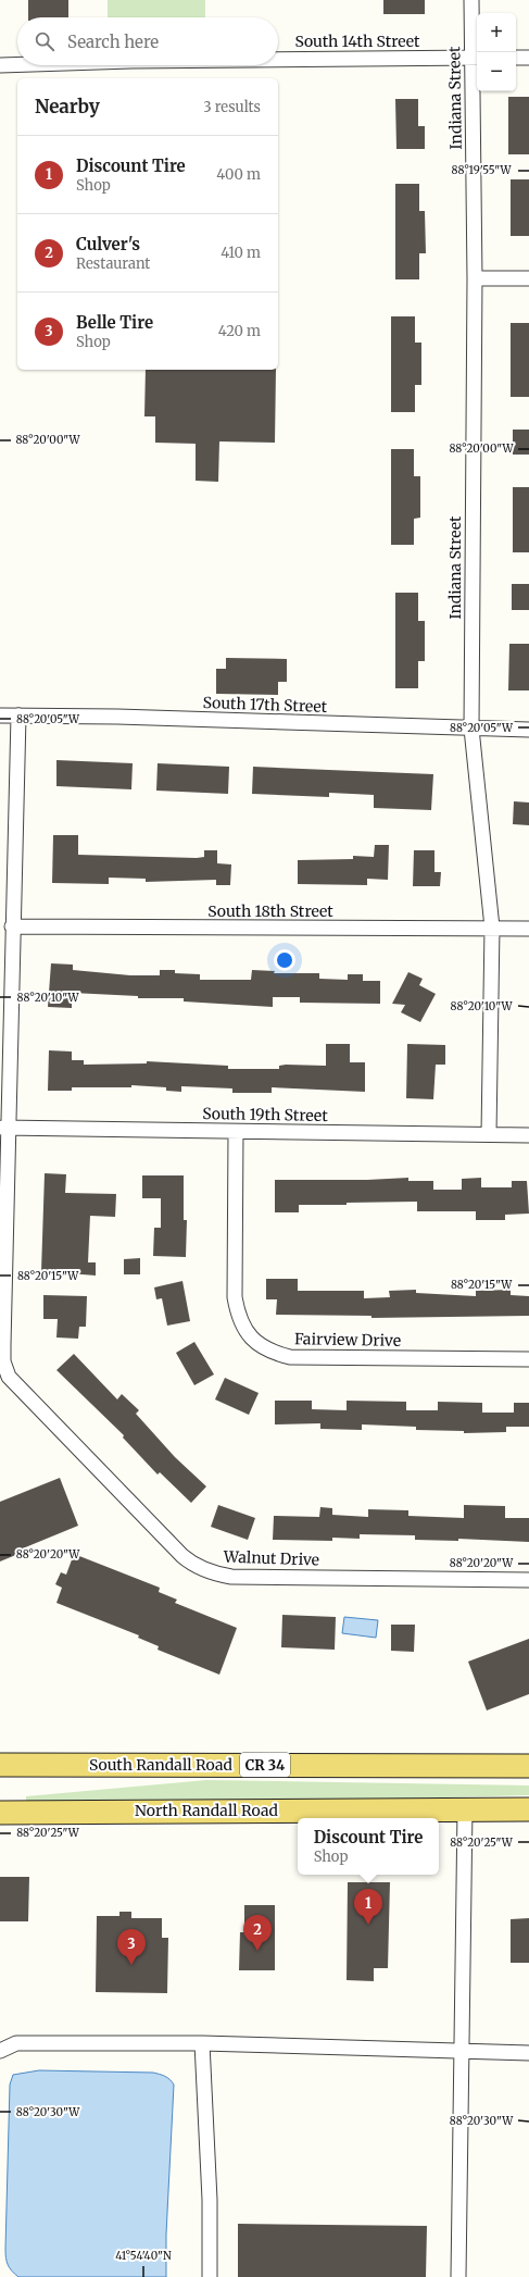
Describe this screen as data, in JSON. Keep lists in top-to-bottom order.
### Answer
{
  "streets": {
    "main road": ["South Randall Road", "CR 34", "North Randall Road"],
    "street": [
      "South 14th Street",
      "Indiana Street",
      "South 17th Street",
      "South 18th Street",
      "South 19th Street",
      "Fairview Drive",
      "Walnut Drive"
    ]
  },
  "crossings": [
    ["South 14th Street", "Indiana Street"],
    ["Indiana Street", "South 17th Street"],
    ["Indiana Street", "South 18th Street"],
    ["Indiana Street", "South 19th Street"],
    ["South 17th Street", "Walnut Drive"],
    ["South 18th Street", "Walnut Drive"],
    ["South 19th Street", "Fairview Drive"],
    ["South 19th Street", "Walnut Drive"]
  ],
  "page": {
    "map_buttons": ["+", "−"],
    "search": "Search here",
    "heading": ["Nearby", "3 results"],
    "list": [
      {
        "mark": "1",
        "name": "Discount Tire",
        "note": "Shop",
        "value": "400 m"
      },
      {
        "mark": "2",
        "name": "Culver's",
        "note": "Restaurant",
        "value": "410 m"
      },
      {
        "mark": "3",
        "name": "Belle Tire",
        "note": "Shop",
        "value": "420 m"
      }
    ],
    "popup": ["Discount Tire", "Shop"],
    "pins": ["1", "2", "3"]
  },
  "coordinates": [
    "88°19'55\"W",
    "88°20'00\"W",
    "88°20'05\"W",
    "88°20'10\"W",
    "88°20'15\"W",
    "88°20'20\"W",
    "88°20'25\"W",
    "88°20'30\"W",
    "41°54'40\"N"
  ]
}
